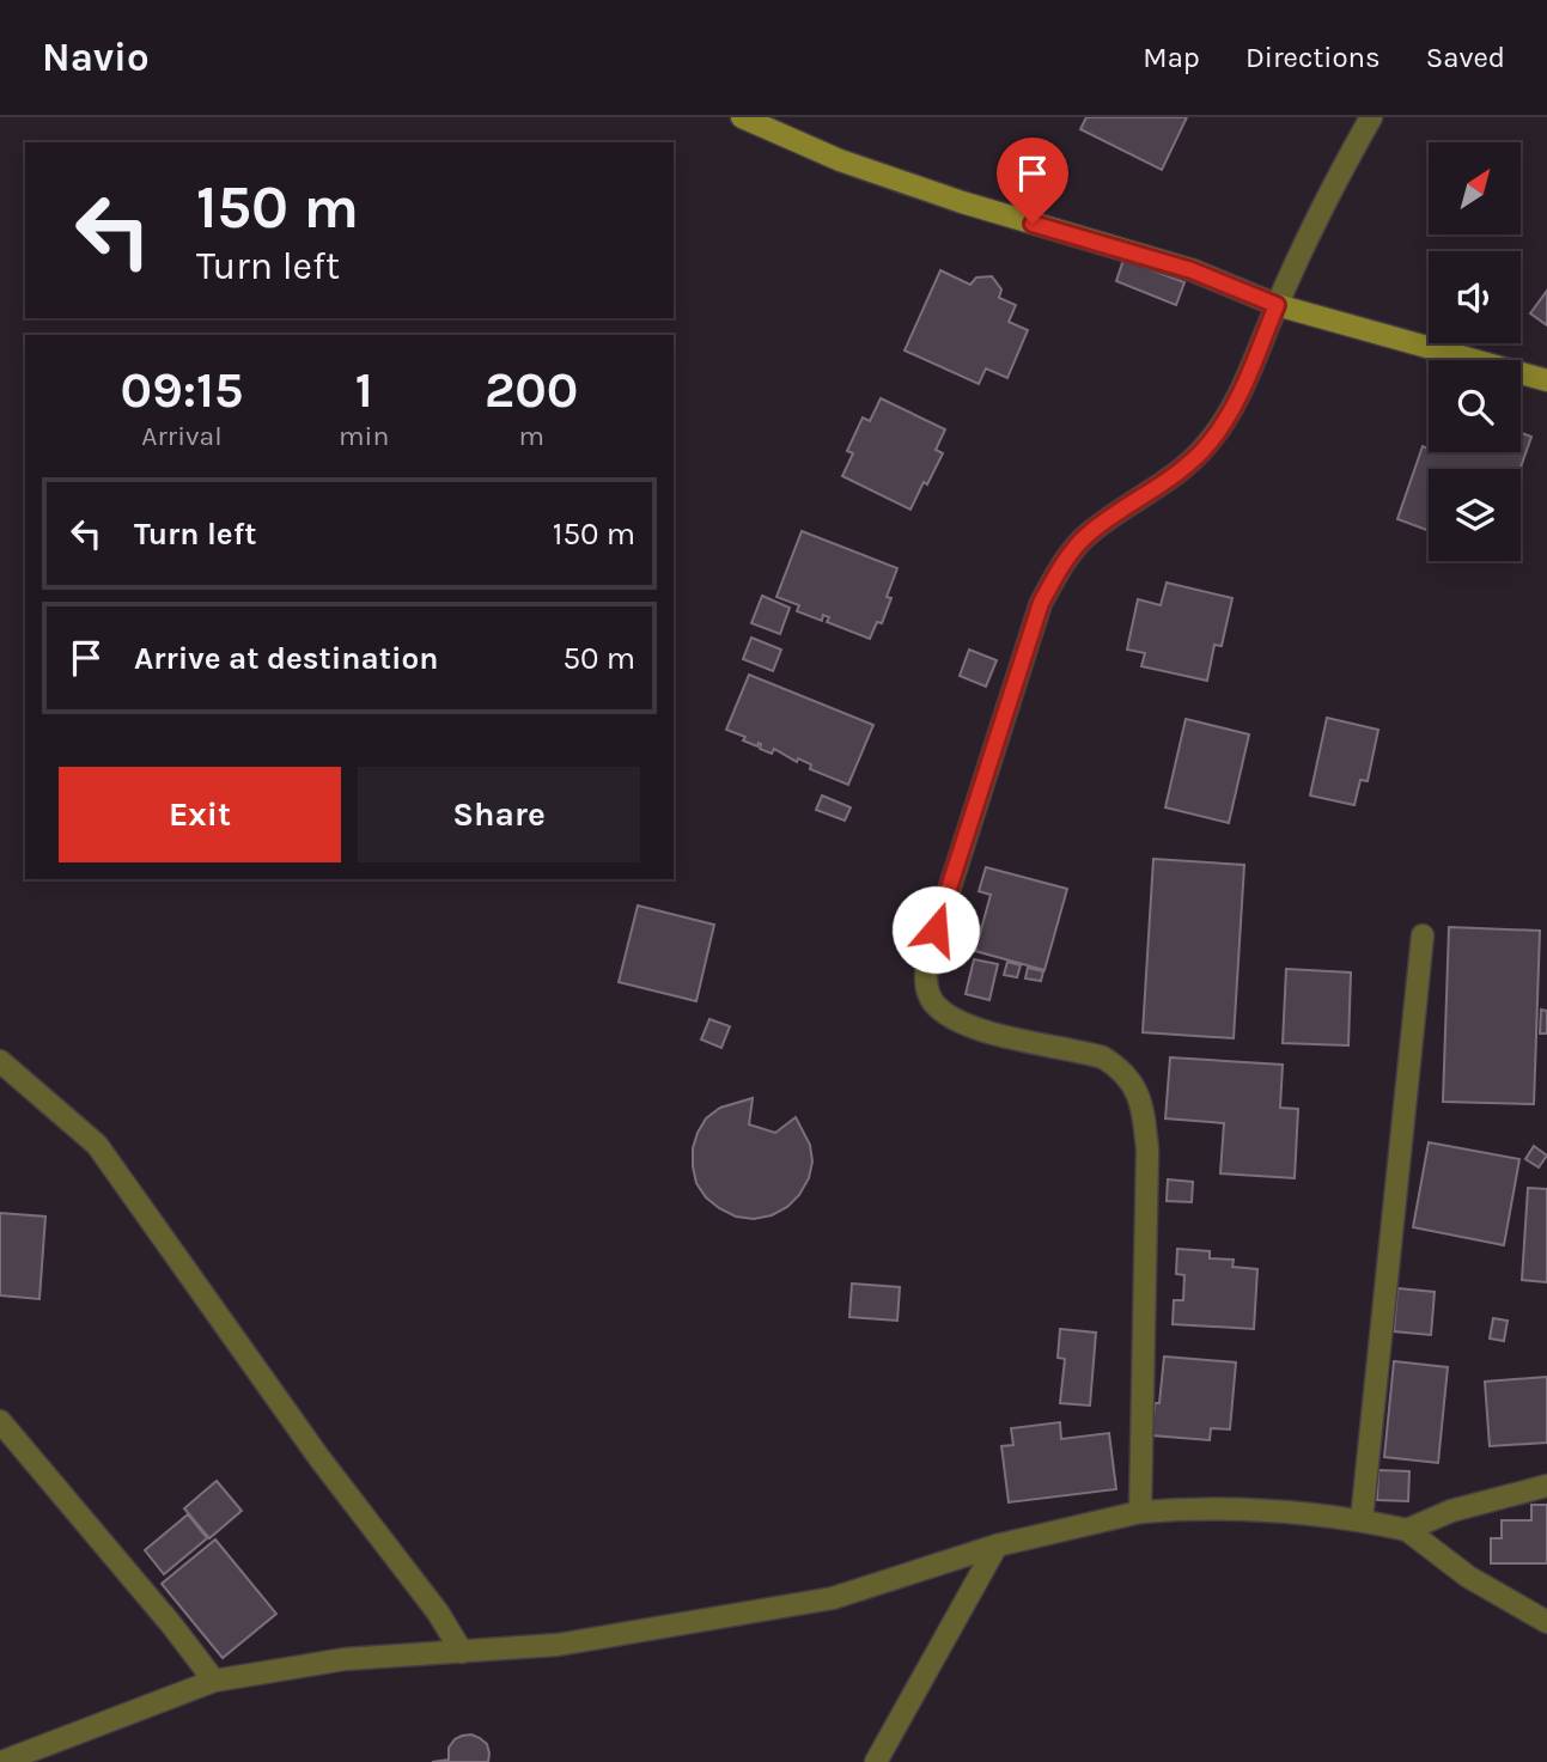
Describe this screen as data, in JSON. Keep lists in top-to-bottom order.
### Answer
{
  "north": "top right",
  "page": {
    "header": "Navio",
    "nav": ["Map", "Directions", "Saved"],
    "turn": ["150 m", "Turn left"],
    "eta": [
      "09:15",
      "Arrival",
      "1",
      "min",
      "200",
      "m"
    ],
    "list": [
      {
        "name": "Turn left",
        "value": "150 m"
      },
      {
        "name": "Arrive at destination",
        "value": "50 m"
      }
    ],
    "buttons": ["Exit", "Share"]
  }
}
